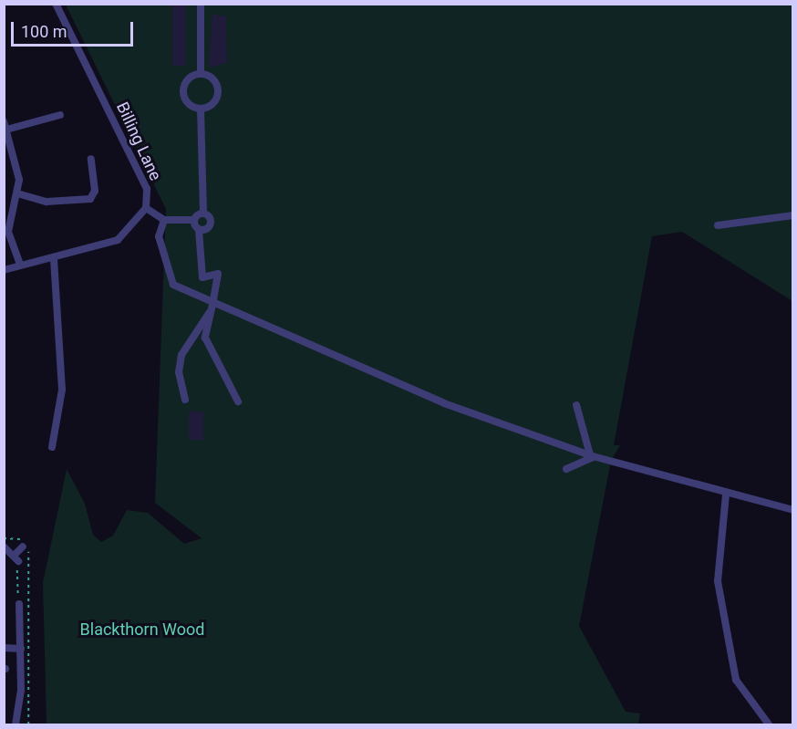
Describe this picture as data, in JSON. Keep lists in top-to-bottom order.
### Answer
{
  "streets": {
    "street": ["Billing Lane"]
  },
  "parks": ["Blackthorn Wood"],
  "scale_bar": "100 m"
}
